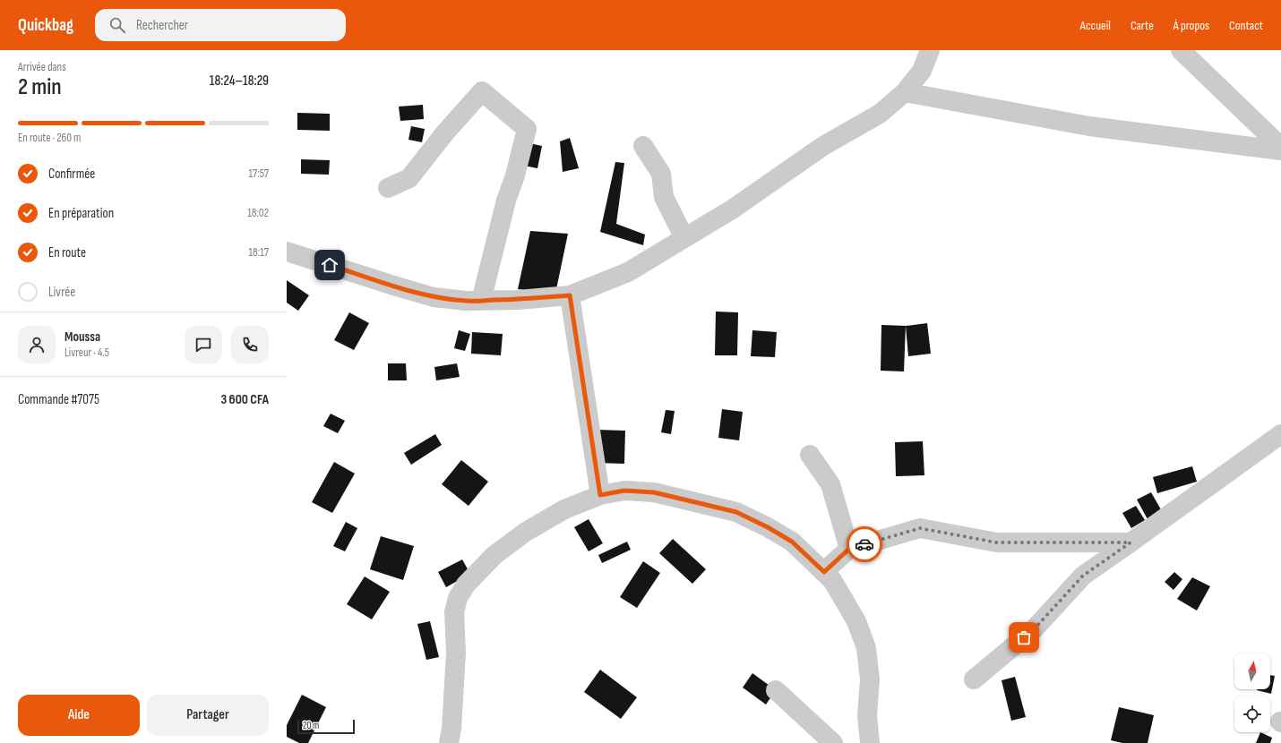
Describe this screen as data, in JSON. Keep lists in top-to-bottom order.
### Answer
{
  "scale_bar": "20 m",
  "north": "top",
  "page": {
    "header": "Quickbag",
    "search": "Rechercher",
    "nav": [
      "Accueil",
      "Carte",
      "À propos",
      "Contact"
    ],
    "heading": ["2 min", "Arrivée dans", "18:24–18:29"],
    "panel": [
      "Moussa",
      "Livreur · 4.5",
      "Commande #7075",
      "3 600 CFA"
    ],
    "bar": "En route · 260 m",
    "list": [
      ["Confirmée", "17:57"],
      ["En préparation", "18:02"],
      ["En route", "18:17"],
      "Livrée"
    ],
    "buttons": ["Aide", "Partager"],
    "scale": "20 m"
  }
}
